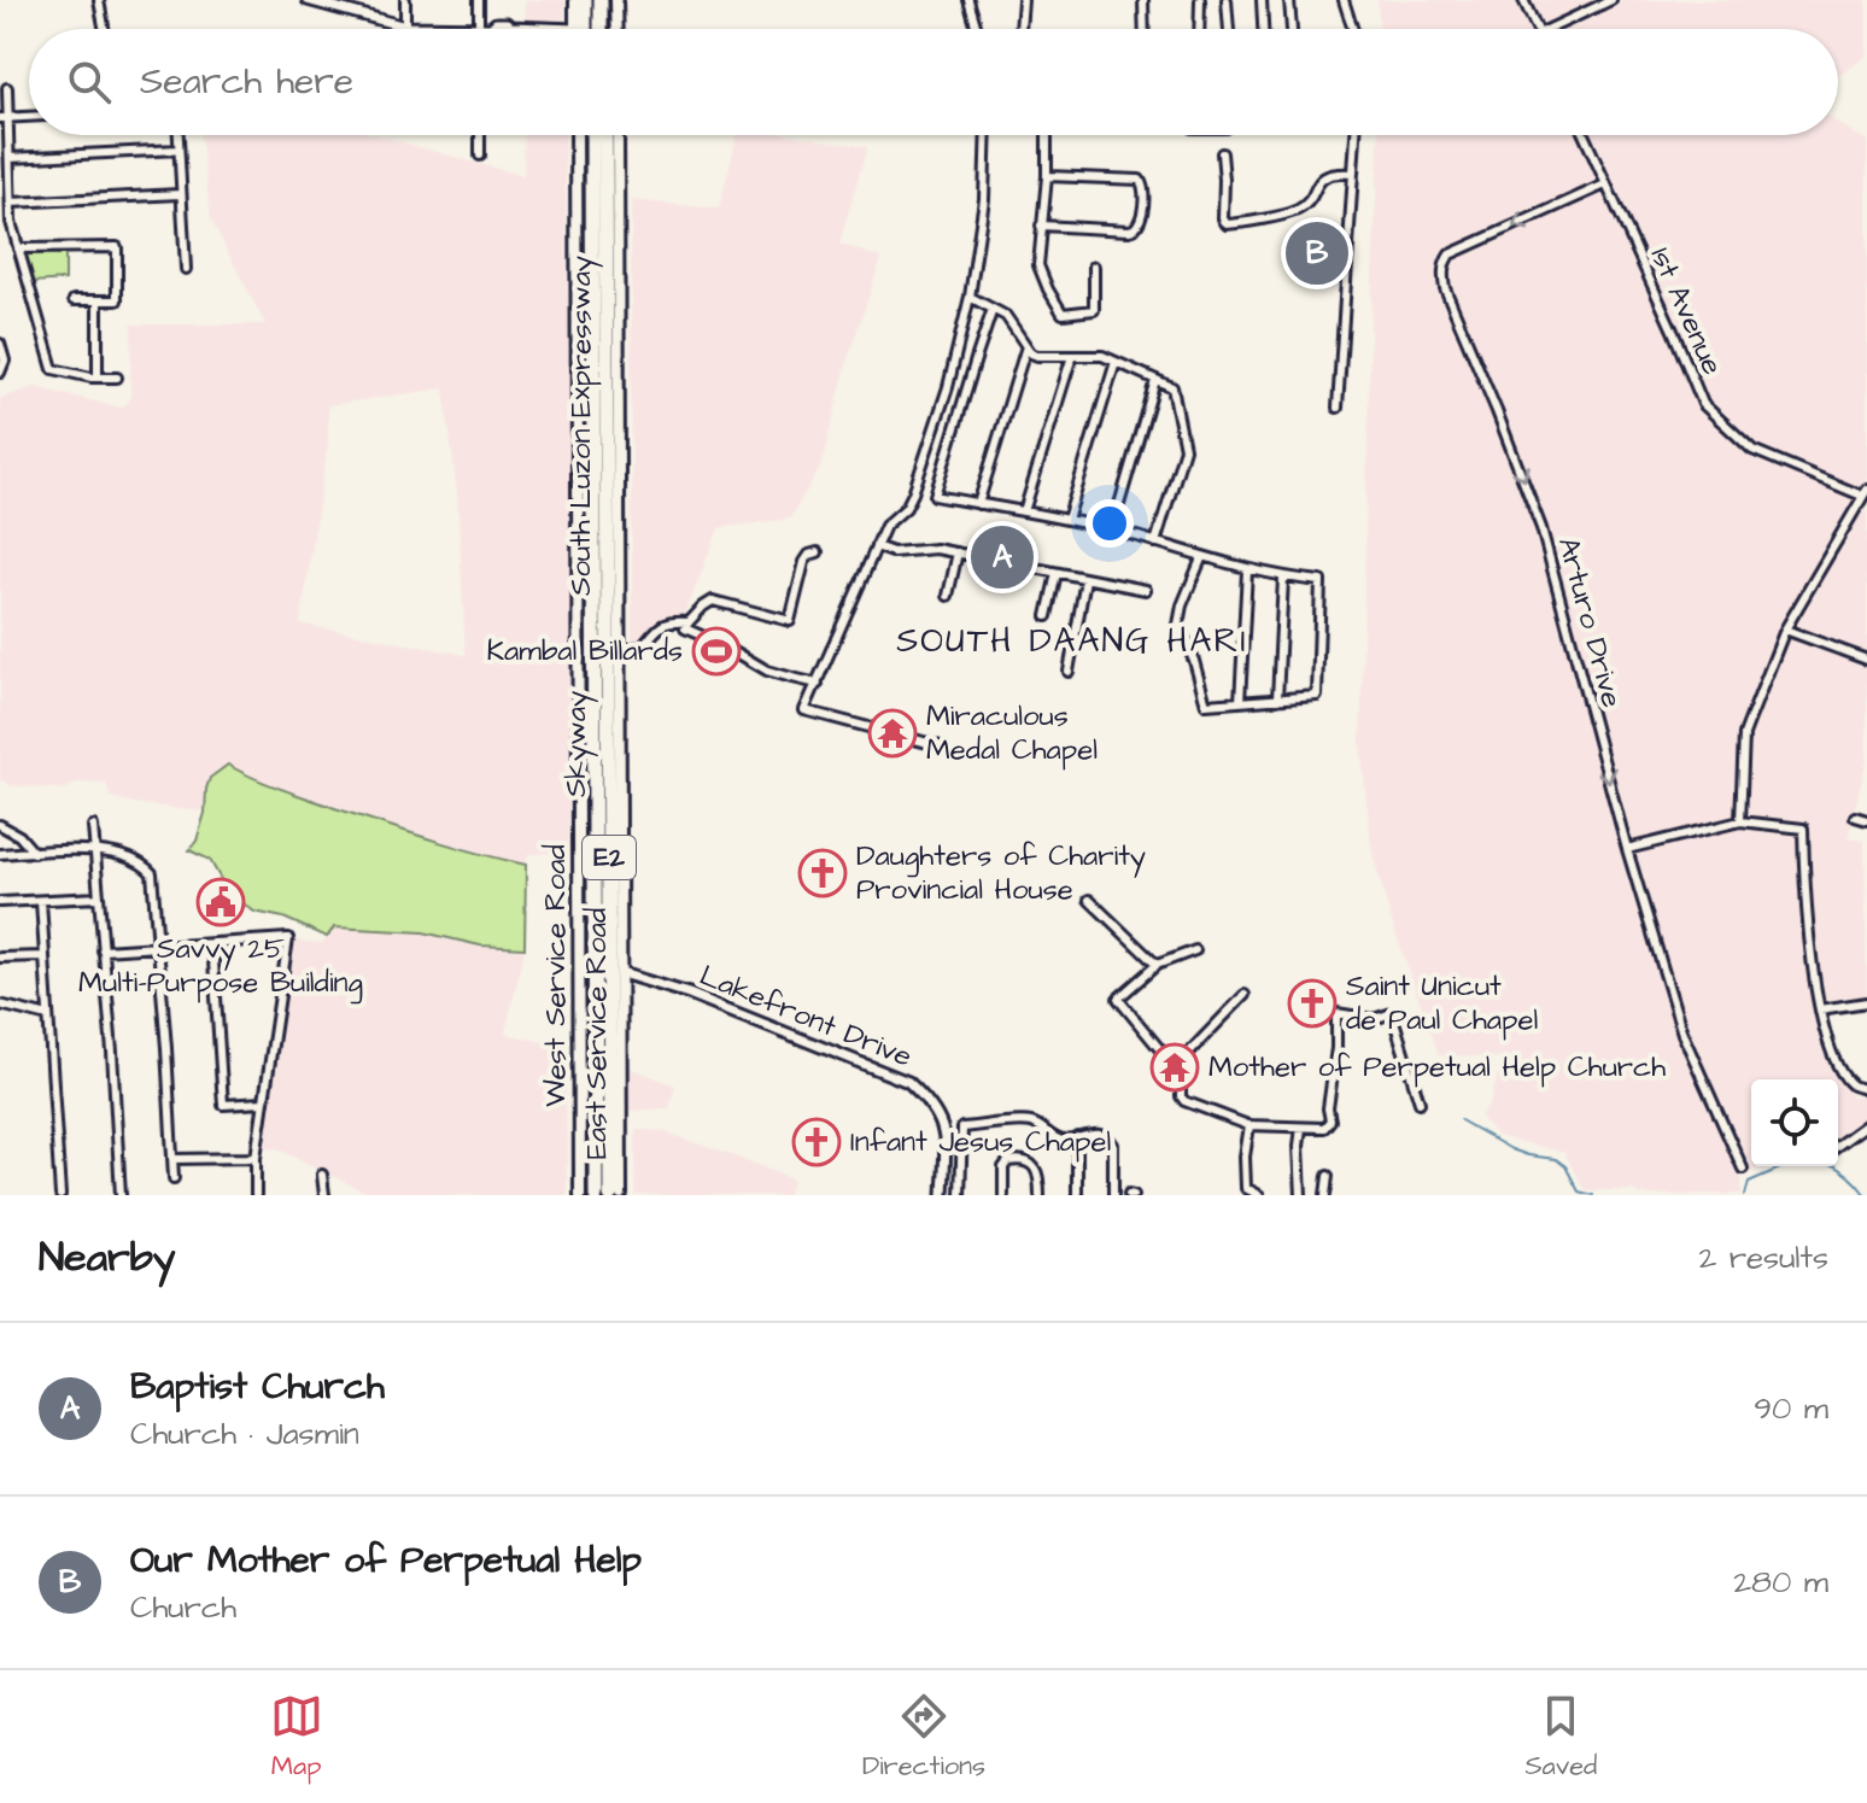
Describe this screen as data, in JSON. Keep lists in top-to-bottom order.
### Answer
{
  "streets": {
    "highway": ["South Luzon Expressway", "Skyway", "E2"],
    "main road": ["West Service Road", "East Service Road"],
    "street": ["1st Avenue", "Arturo Drive", "Lakefront Drive"]
  },
  "crossings": [
    ["1st Avenue", "Arturo Drive"],
    ["Lakefront Drive", "East Service Road"]
  ],
  "one_way": ["Arturo Drive"],
  "districts": ["SOUTH DAANG HARI"],
  "places": {
    "sports": ["Kambal Billards"],
    "temple": ["Miraculous Medal Chapel", "Mother of Perpetual Help Church"],
    "church": ["Daughters of Charity Provincial House", "Saint Unicut de Paul Chapel", "Infant Jesus Chapel"],
    "public building": ["Savvy 25 Multi-Purpose Building"]
  },
  "page": {
    "search": "Search here",
    "pins": ["B", "A"],
    "heading": ["Nearby", "2 results"],
    "list": [
      {
        "mark": "A",
        "name": "Baptist Church",
        "note": "Church · Jasmin",
        "value": "90 m"
      },
      {
        "mark": "B",
        "name": "Our Mother of Perpetual Help",
        "note": "Church",
        "value": "280 m"
      }
    ],
    "nav": ["Map", "Directions", "Saved"]
  }
}
